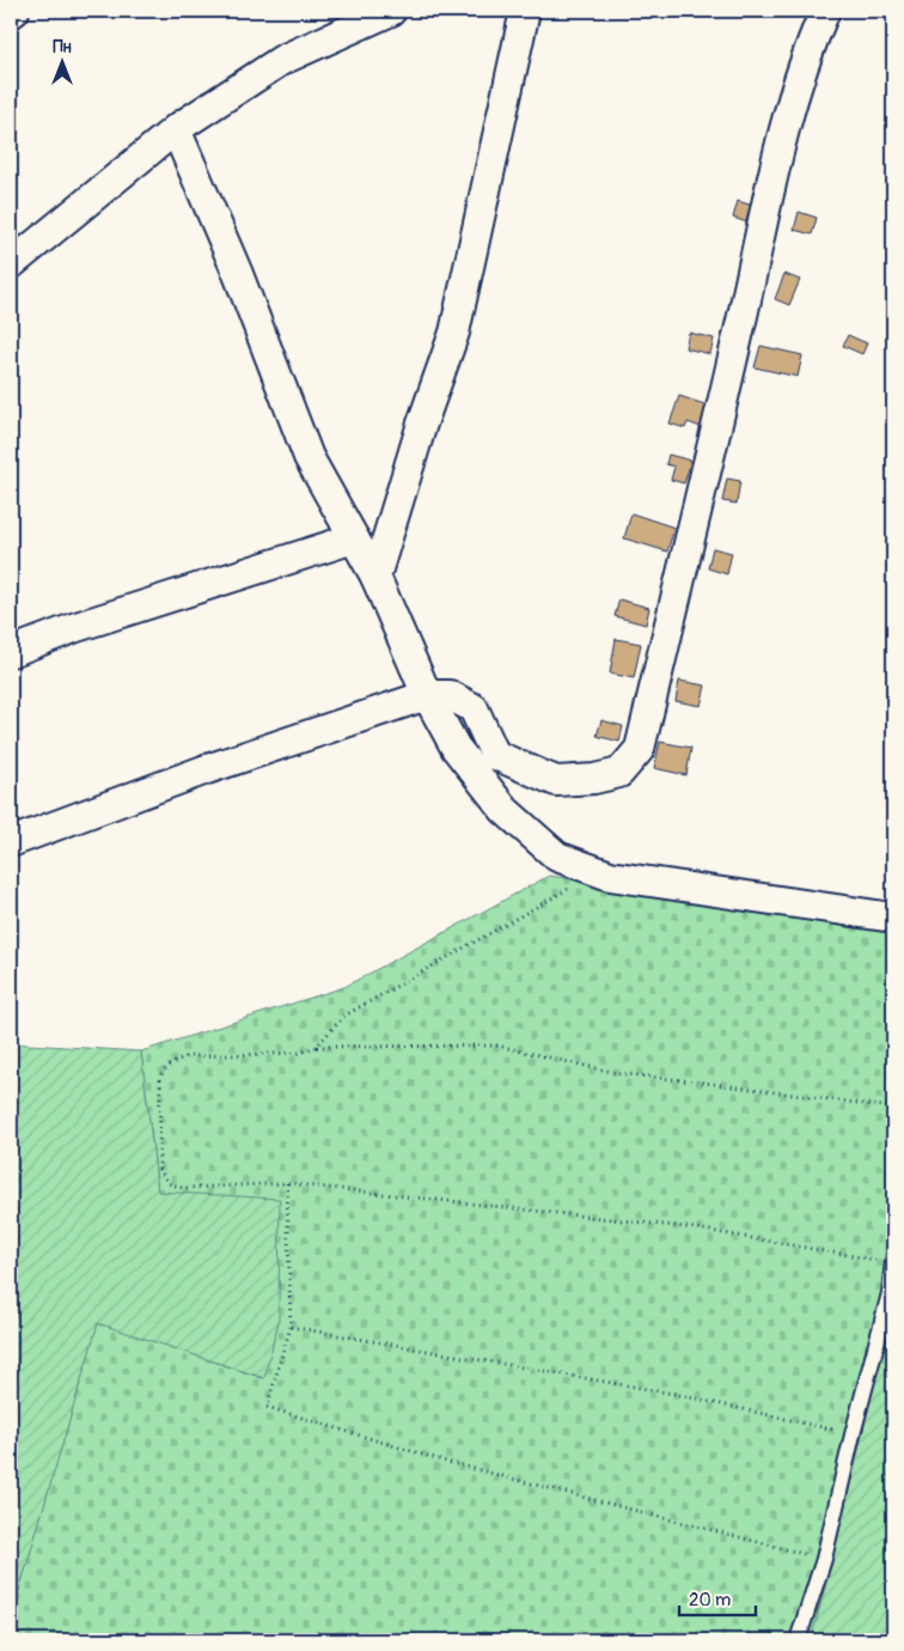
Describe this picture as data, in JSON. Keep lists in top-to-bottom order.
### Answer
{
  "scale_bar": "20 m",
  "north": "top"
}
